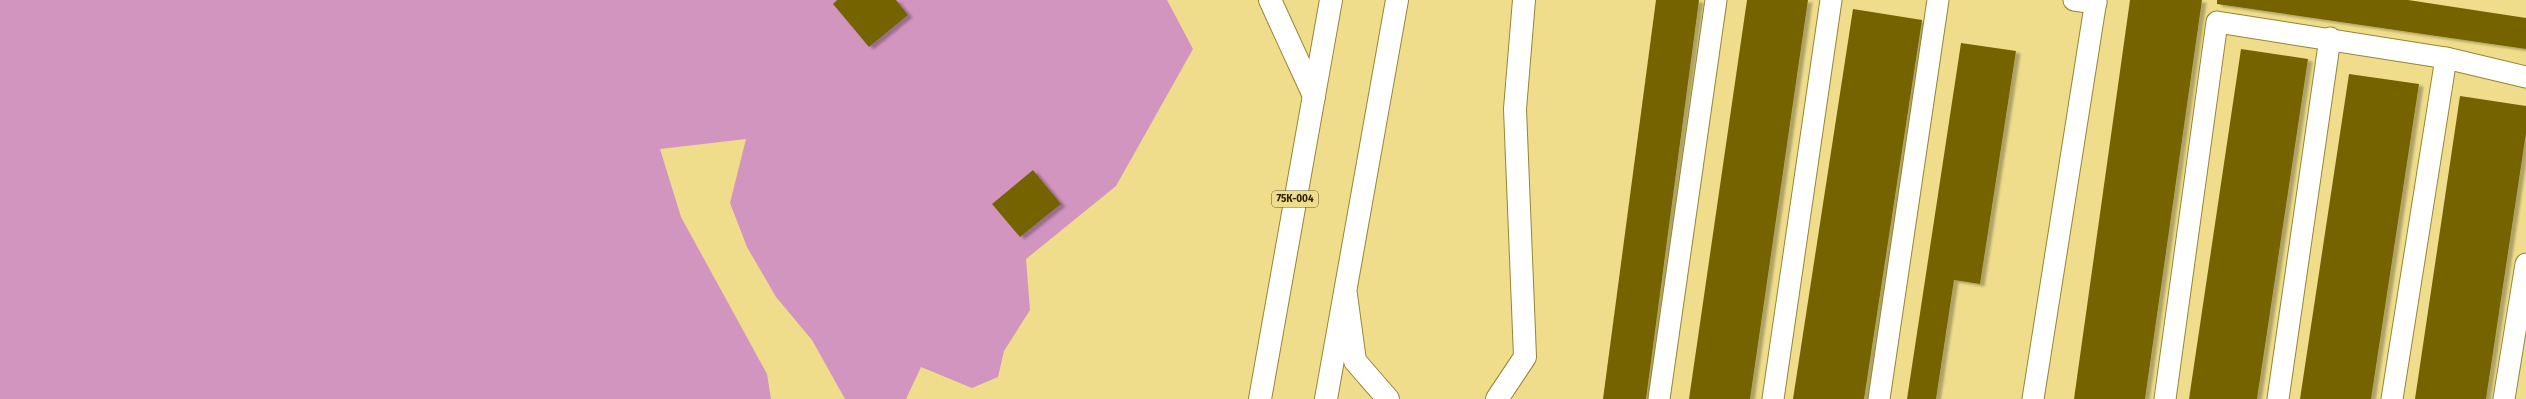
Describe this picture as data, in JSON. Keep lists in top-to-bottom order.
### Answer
{
  "streets": {
    "main road": ["75К-004"]
  }
}
